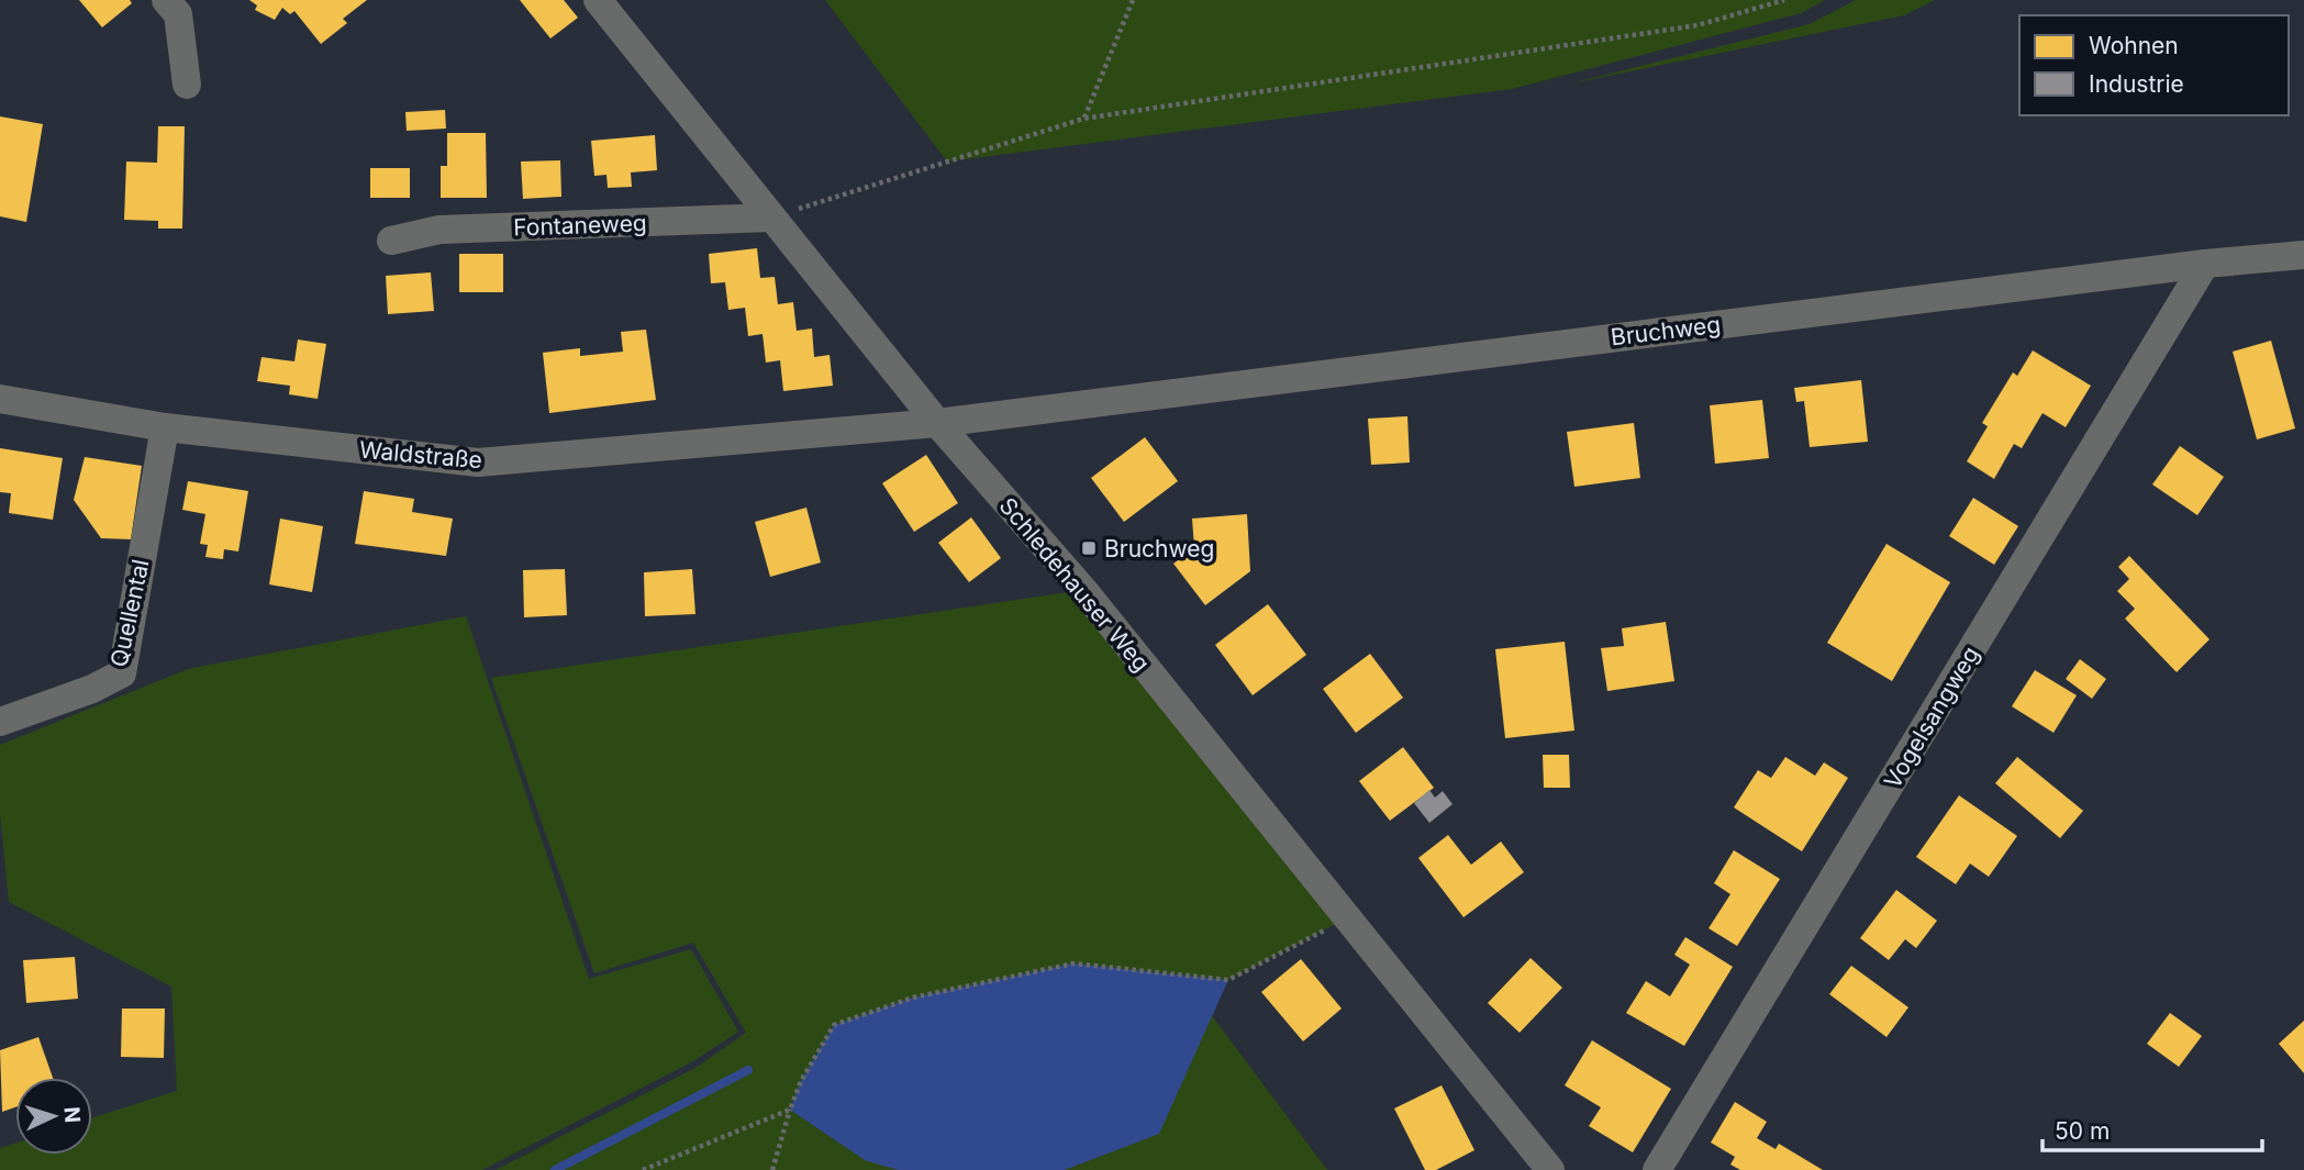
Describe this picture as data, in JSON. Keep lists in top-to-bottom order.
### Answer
{
  "streets": {
    "street": [
      "Fontaneweg",
      "Bruchweg",
      "Waldstraße",
      "Schledehauser Weg",
      "Quellental",
      "Vogelsangweg"
    ]
  },
  "crossings": [
    ["Fontaneweg", "Schledehauser Weg"],
    ["Bruchweg", "Waldstraße"],
    ["Bruchweg", "Schledehauser Weg"],
    ["Bruchweg", "Vogelsangweg"],
    ["Waldstraße", "Schledehauser Weg"],
    ["Waldstraße", "Quellental"]
  ],
  "places": {
    "transit": ["Bruchweg"]
  },
  "legend": ["Wohnen", "Industrie"],
  "scale_bar": "50 m",
  "north": "right"
}
